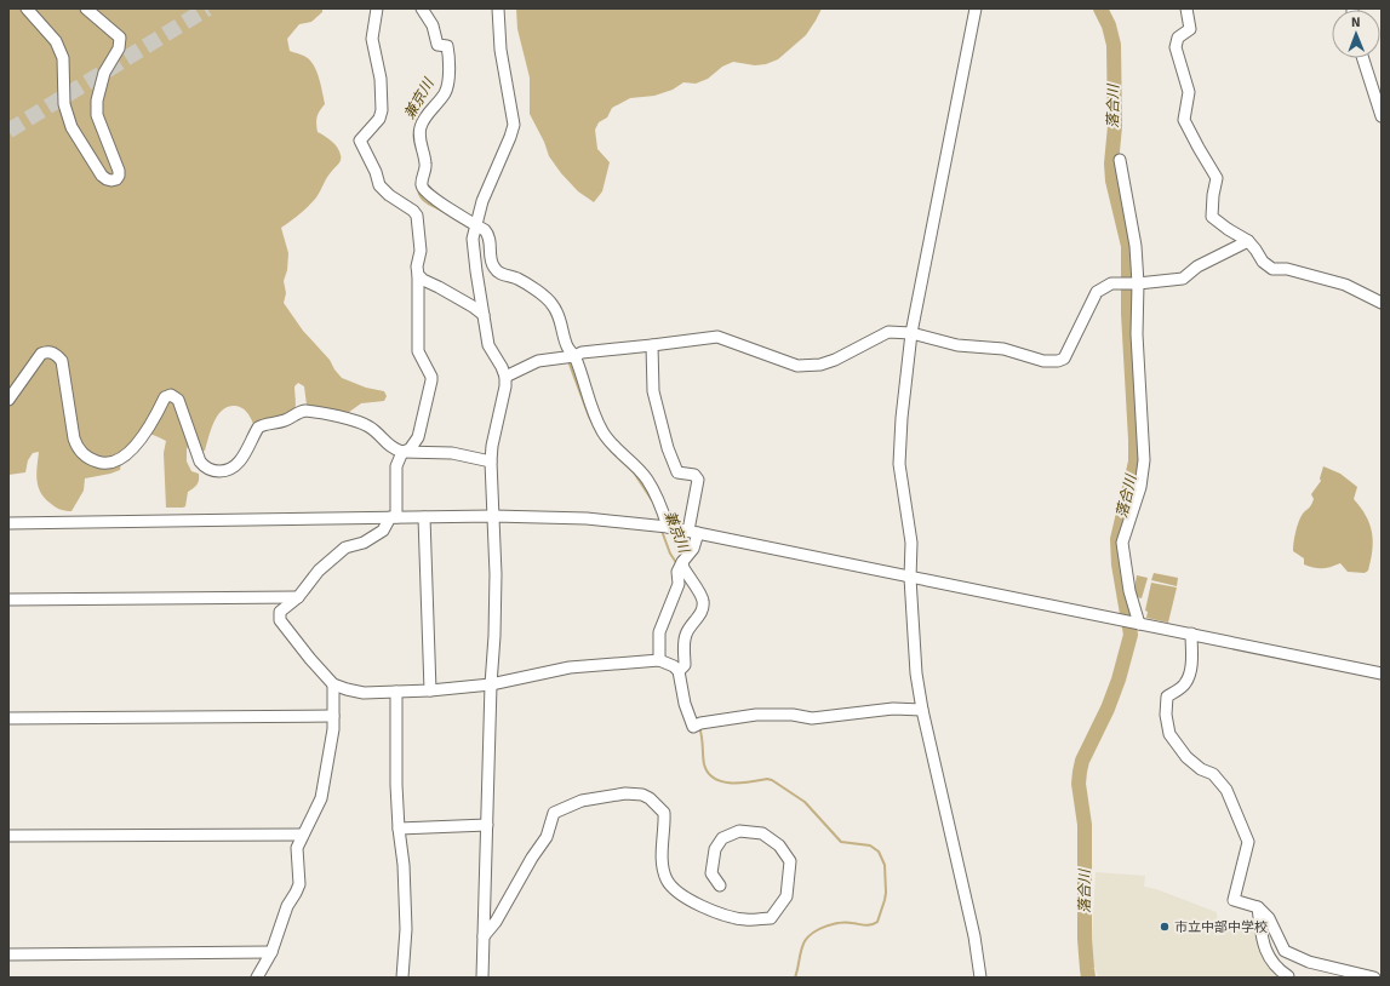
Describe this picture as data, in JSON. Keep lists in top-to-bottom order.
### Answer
{
  "water": ["兼京川", "落合川"],
  "places": ["市立中部中学校"],
  "north": "top"
}
